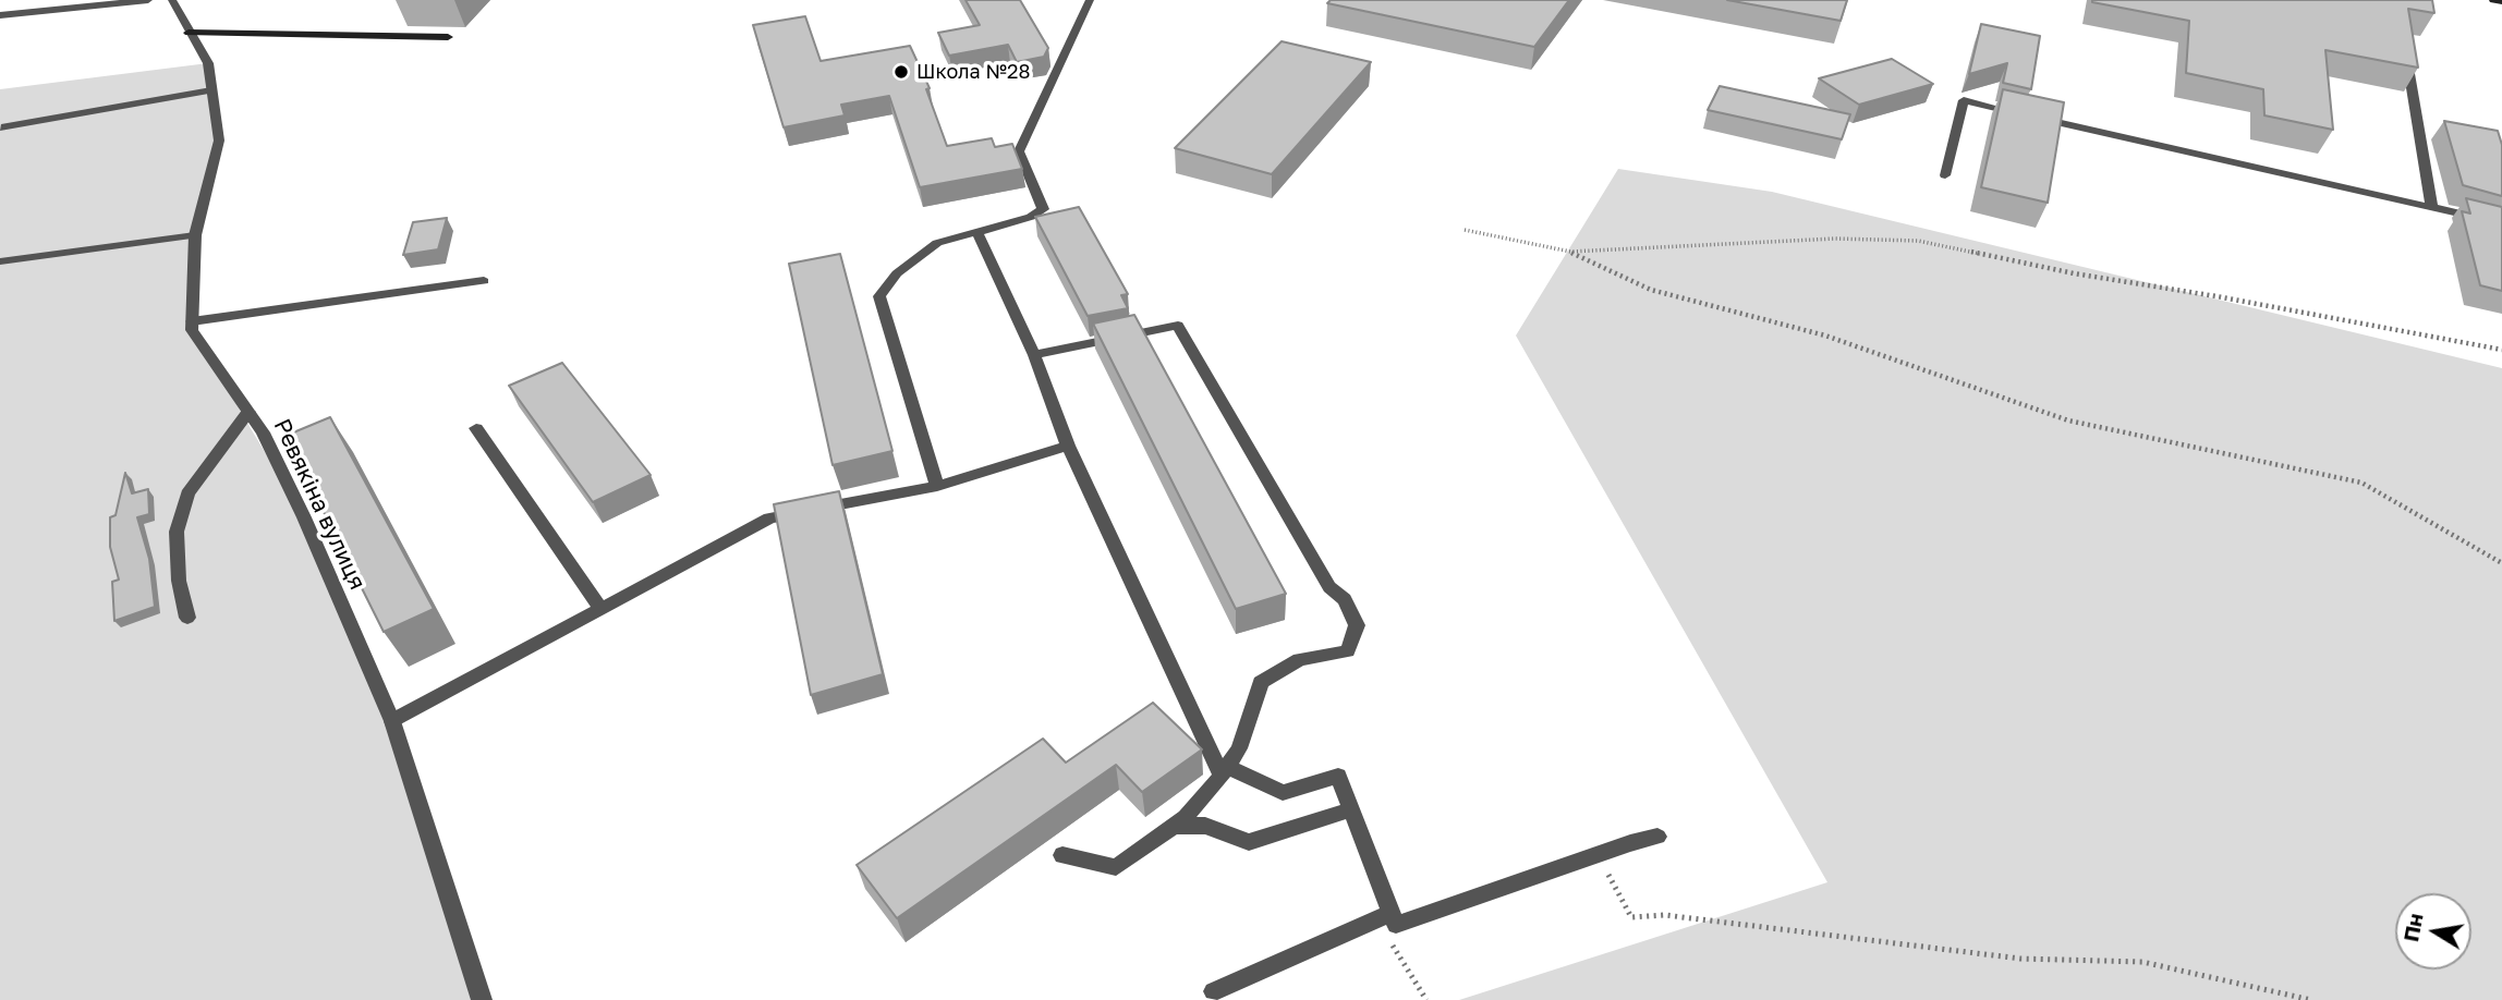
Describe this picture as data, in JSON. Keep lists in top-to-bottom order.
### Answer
{
  "streets": {
    "street": ["Ревякіна вулиця"]
  },
  "places": ["Школа №28"],
  "north": "left"
}
